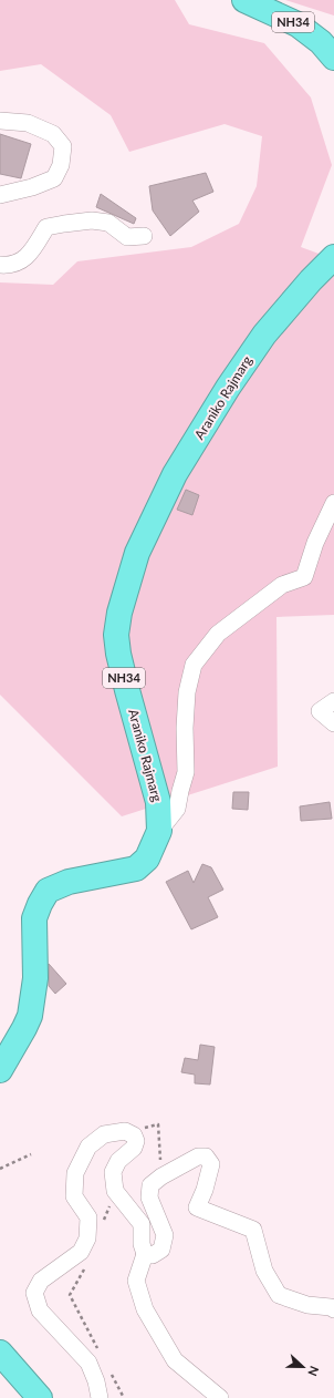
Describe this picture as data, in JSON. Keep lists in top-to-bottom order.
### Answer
{
  "streets": {
    "highway": ["NH34", "Araniko Rajmarg"]
  },
  "north": "right"
}
